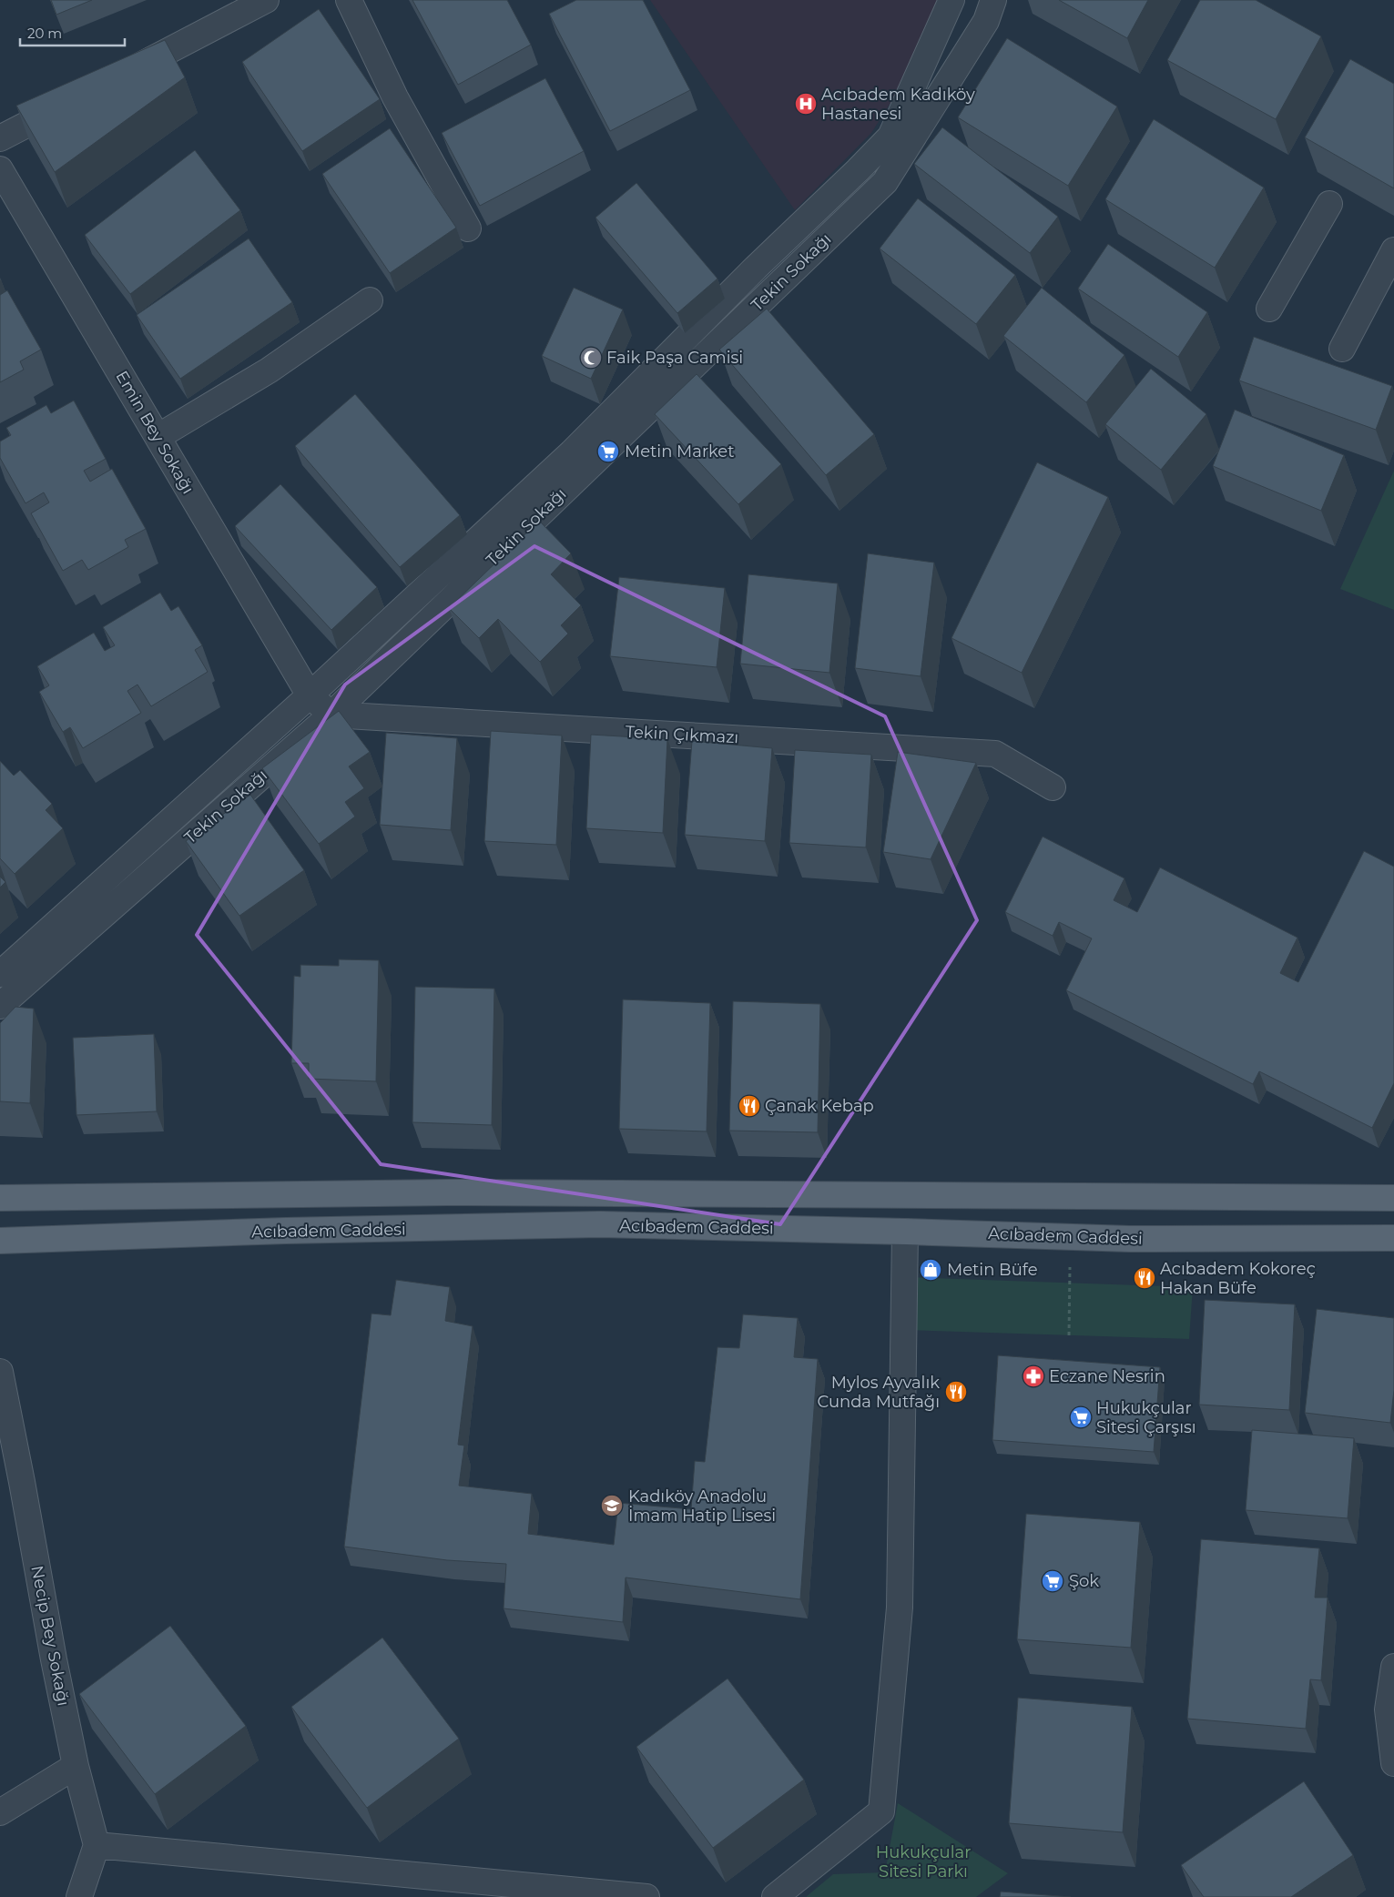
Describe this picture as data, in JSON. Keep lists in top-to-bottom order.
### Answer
{
  "streets": {
    "main road": ["Acıbadem Caddesi"],
    "street": [
      "Tekin Sokağı",
      "Emin Bey Sokağı",
      "Tekin Çıkmazı",
      "Necip Bey Sokağı"
    ]
  },
  "crossings": [
    ["Tekin Sokağı", "Emin Bey Sokağı"],
    ["Tekin Sokağı", "Tekin Çıkmazı"]
  ],
  "parks": ["Hukukçular Sitesi Parkı"],
  "places": {
    "hospital": ["Acıbadem Kadıköy Hastanesi"],
    "mosque": ["Faik Paşa Camisi"],
    "supermarket": ["Metin Market", "Hukukçular Sitesi Çarşısı", "Şok"],
    "restaurant": ["Çanak Kebap", "Acıbadem Kokoreç Hakan Büfe", "Mylos Ayvalık Cunda Mutfağı"],
    "shop": ["Metin Büfe"],
    "pharmacy": ["Eczane Nesrin"],
    "school or university": ["Kadıköy Anadolu İmam Hatip Lisesi"]
  },
  "scale_bar": "20 m"
}
